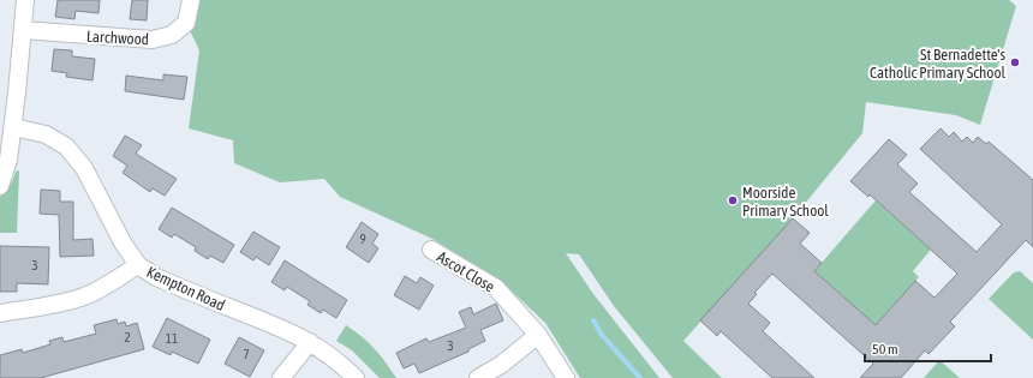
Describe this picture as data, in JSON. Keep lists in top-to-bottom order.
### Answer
{
  "streets": {
    "street": ["Larchwood", "Ascot Close", "Kempton Road"]
  },
  "places": ["St Bernadette's Catholic Primary School", "Moorside Primary School"],
  "house_numbers": [
    "9",
    "3",
    "2",
    "11",
    "3",
    "7"
  ],
  "scale_bar": "50 m"
}
